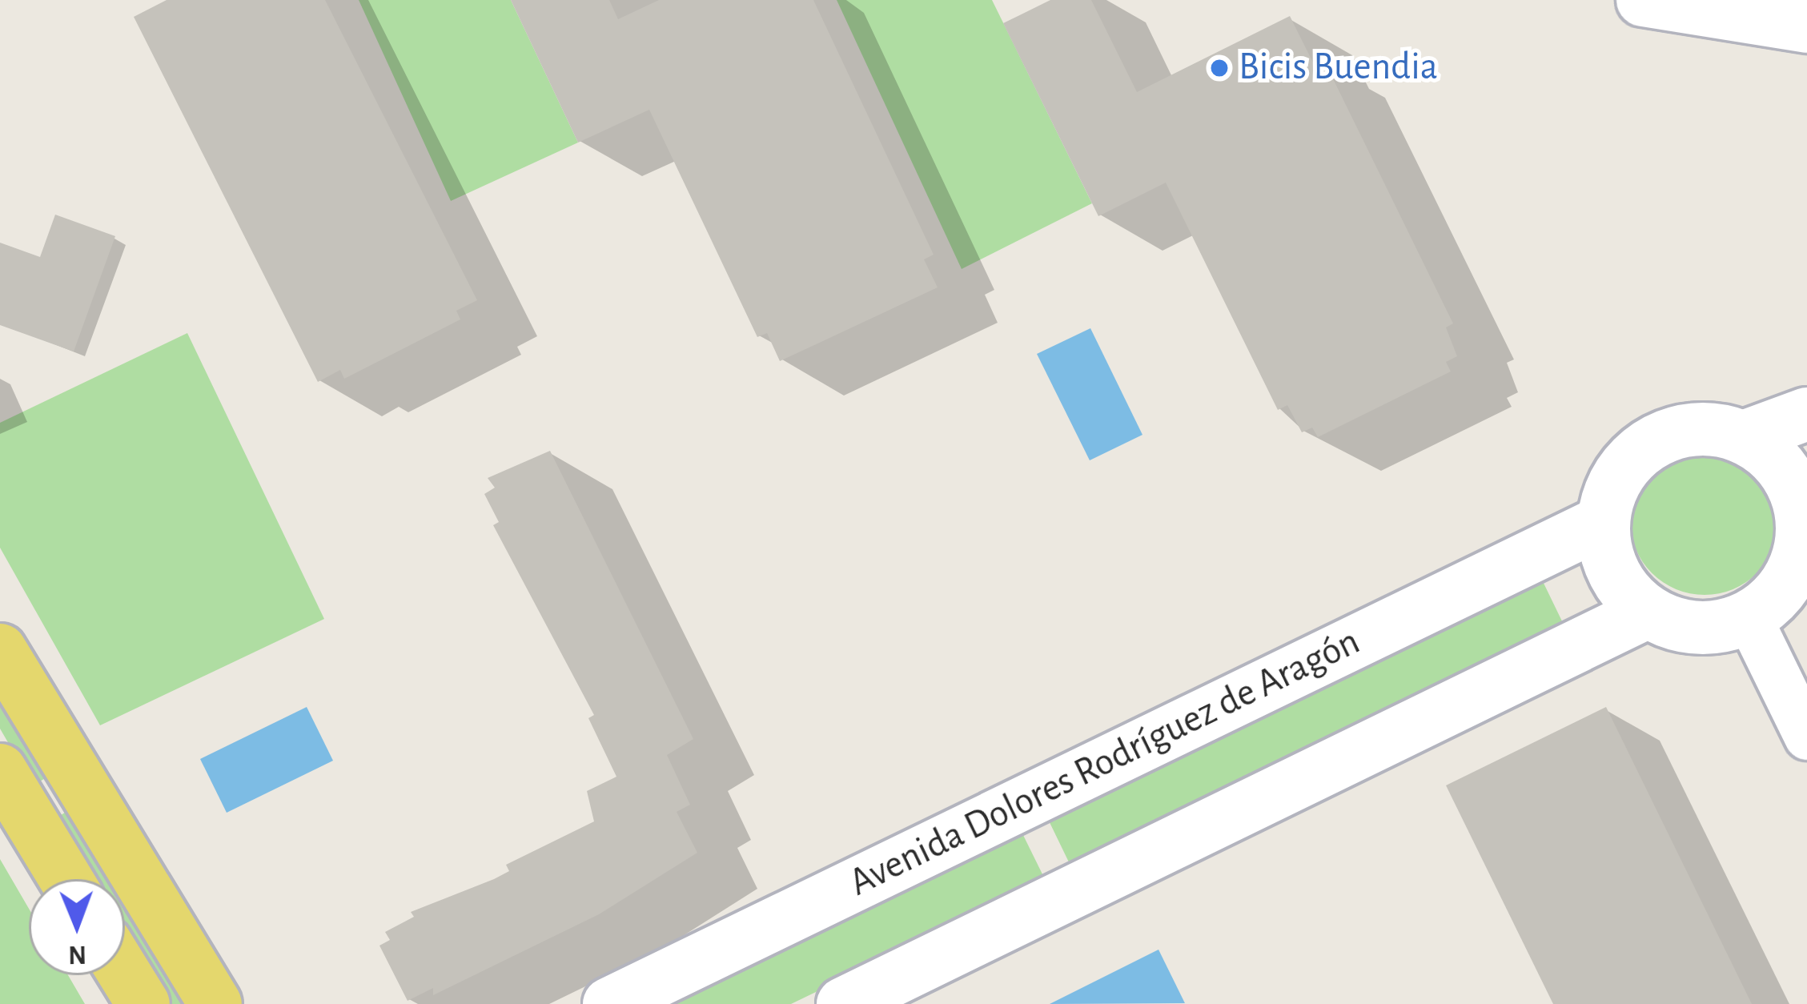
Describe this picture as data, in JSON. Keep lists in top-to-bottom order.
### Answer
{
  "streets": {
    "main road": ["Avenida Dolores Rodríguez de Aragón"]
  },
  "places": ["Bicis Buendia"],
  "north": "bottom"
}
